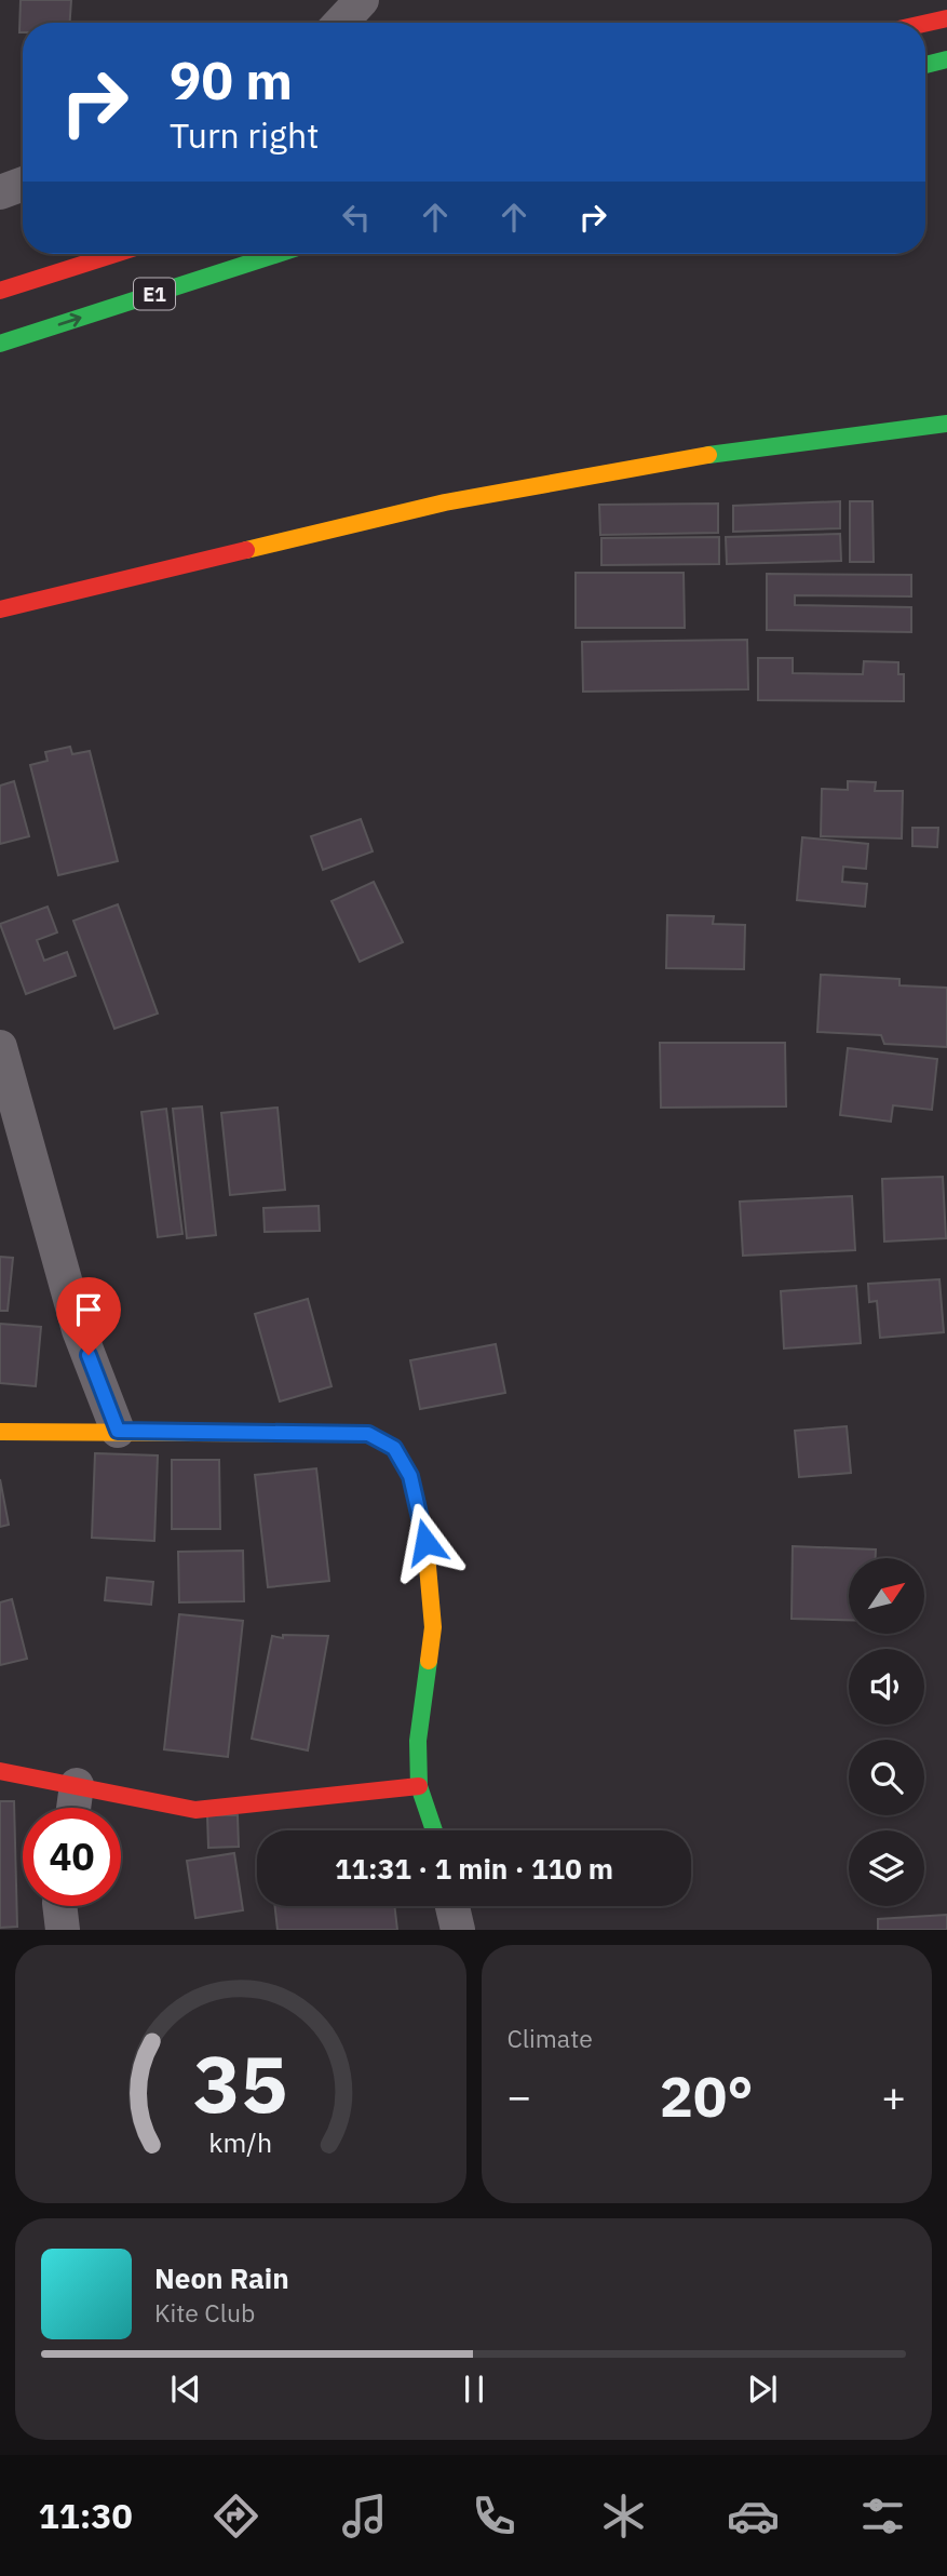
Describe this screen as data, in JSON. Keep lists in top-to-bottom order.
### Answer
{
  "streets": {
    "main road": ["E1"]
  },
  "north": "top right",
  "page": {
    "turn": ["90 m", "Turn right"],
    "limit": "40",
    "trip": "11:31 · 1 min · 110 m",
    "tile": "Climate",
    "heat": ["−", "20°", "+"],
    "song": ["Neon Rain", "Kite Club"],
    "tabs": "11:30",
    "gauge": ["35", "km/h"]
  }
}
